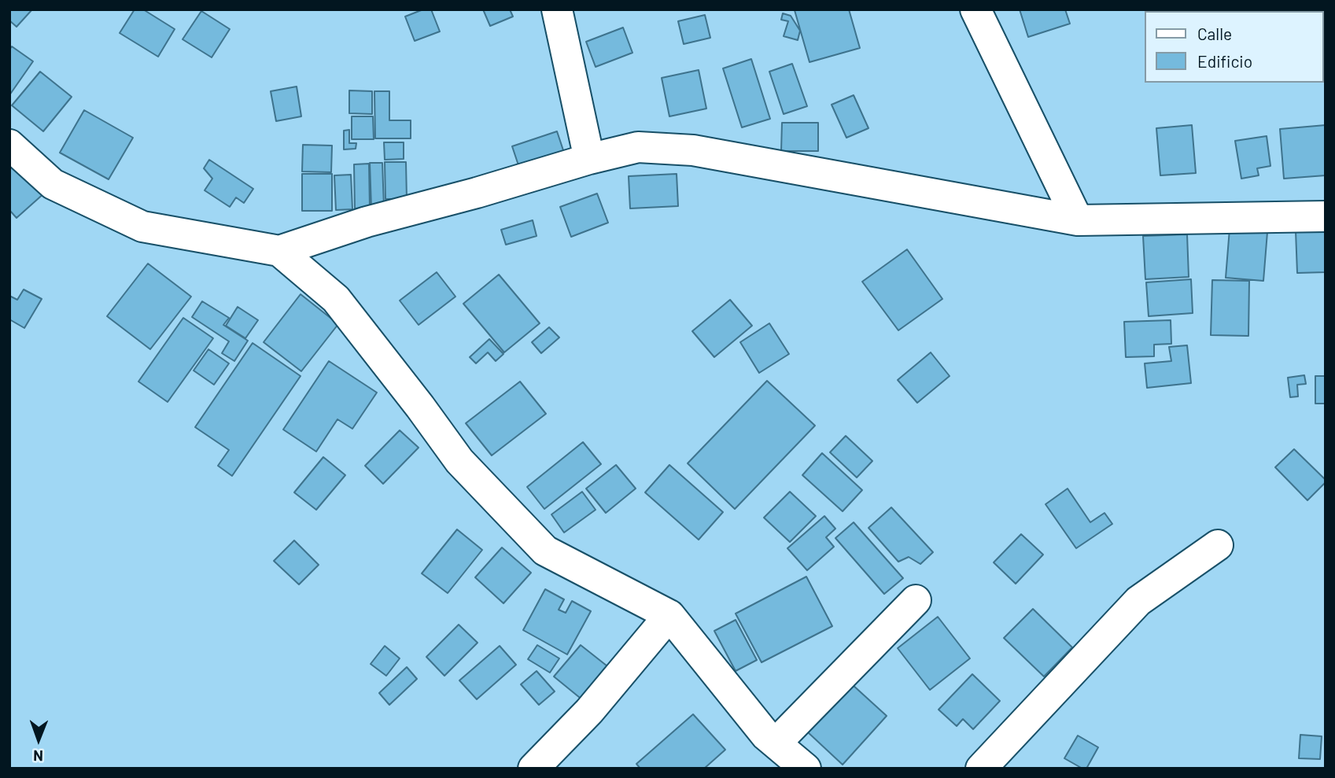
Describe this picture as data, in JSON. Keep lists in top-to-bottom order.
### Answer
{
  "legend": ["Calle", "Edificio"],
  "north": "bottom"
}
